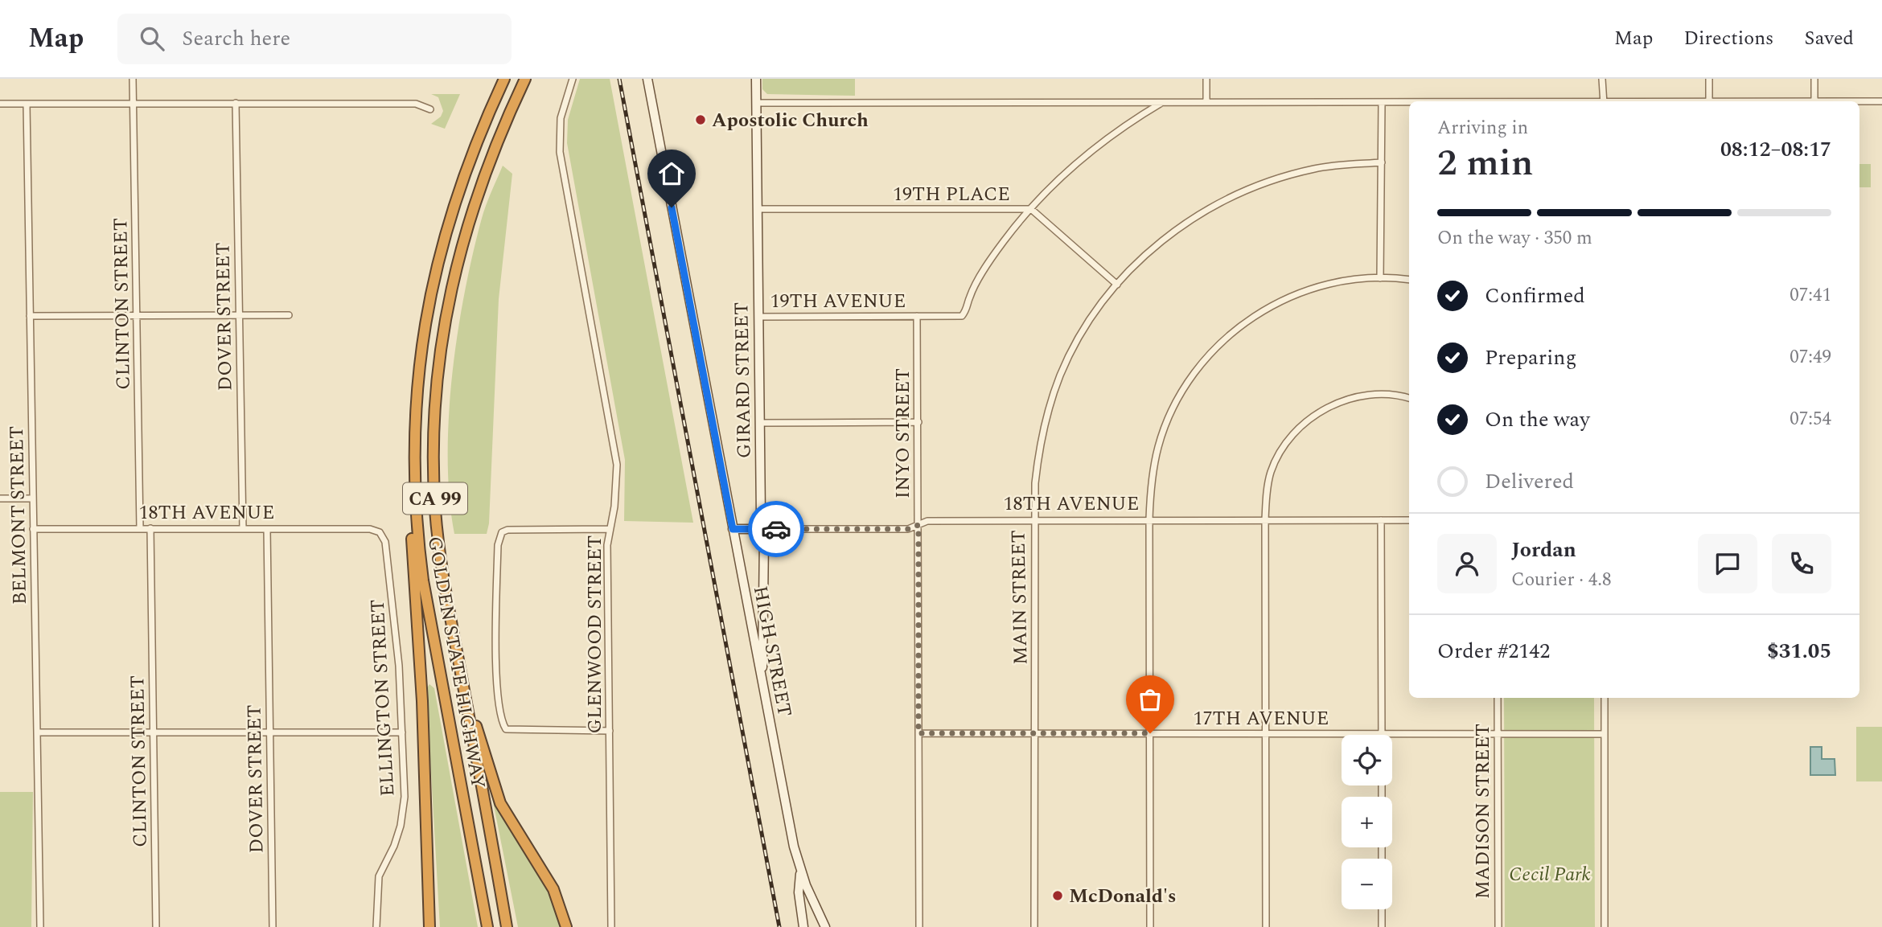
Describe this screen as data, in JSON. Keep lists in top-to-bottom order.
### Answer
{
  "streets": {
    "highway": ["CA 99", "GOLDEN STATE HIGHWAY"],
    "main road": ["GIRARD STREET", "18TH AVENUE", "HIGH STREET"],
    "street": [
      "19TH PLACE",
      "19TH AVENUE",
      "CLINTON STREET",
      "DOVER STREET",
      "INYO STREET",
      "BELMONT STREET",
      "MAIN STREET",
      "GLENWOOD STREET",
      "ELLINGTON STREET",
      "17TH AVENUE",
      "MADISON STREET"
    ]
  },
  "crossings": [
    ["19TH PLACE", "GIRARD STREET"],
    ["19TH PLACE", "MAIN STREET"],
    ["19TH AVENUE", "GIRARD STREET"],
    ["19TH AVENUE", "INYO STREET"],
    ["CLINTON STREET", "18TH AVENUE"],
    ["DOVER STREET", "18TH AVENUE"],
    ["GIRARD STREET", "18TH AVENUE"],
    ["GIRARD STREET", "HIGH STREET"],
    ["INYO STREET", "18TH AVENUE"],
    ["INYO STREET", "17TH AVENUE"],
    ["18TH AVENUE", "BELMONT STREET"],
    ["18TH AVENUE", "MAIN STREET"],
    ["18TH AVENUE", "HIGH STREET"],
    ["18TH AVENUE", "ELLINGTON STREET"],
    ["MAIN STREET", "17TH AVENUE"],
    ["17TH AVENUE", "MADISON STREET"]
  ],
  "parks": ["Cecil Park"],
  "places": ["Apostolic Church", "McDonald's"],
  "page": {
    "header": "Map",
    "search": "Search here",
    "nav": ["Map", "Directions", "Saved"],
    "heading": ["2 min", "Arriving in", "08:12–08:17"],
    "panel": [
      "Jordan",
      "Courier · 4.8",
      "Order #2142",
      "$31.05"
    ],
    "bar": "On the way · 350 m",
    "list": [
      ["Confirmed", "07:41"],
      ["Preparing", "07:49"],
      ["On the way", "07:54"],
      "Delivered"
    ],
    "map_buttons": ["+", "−"]
  }
}
